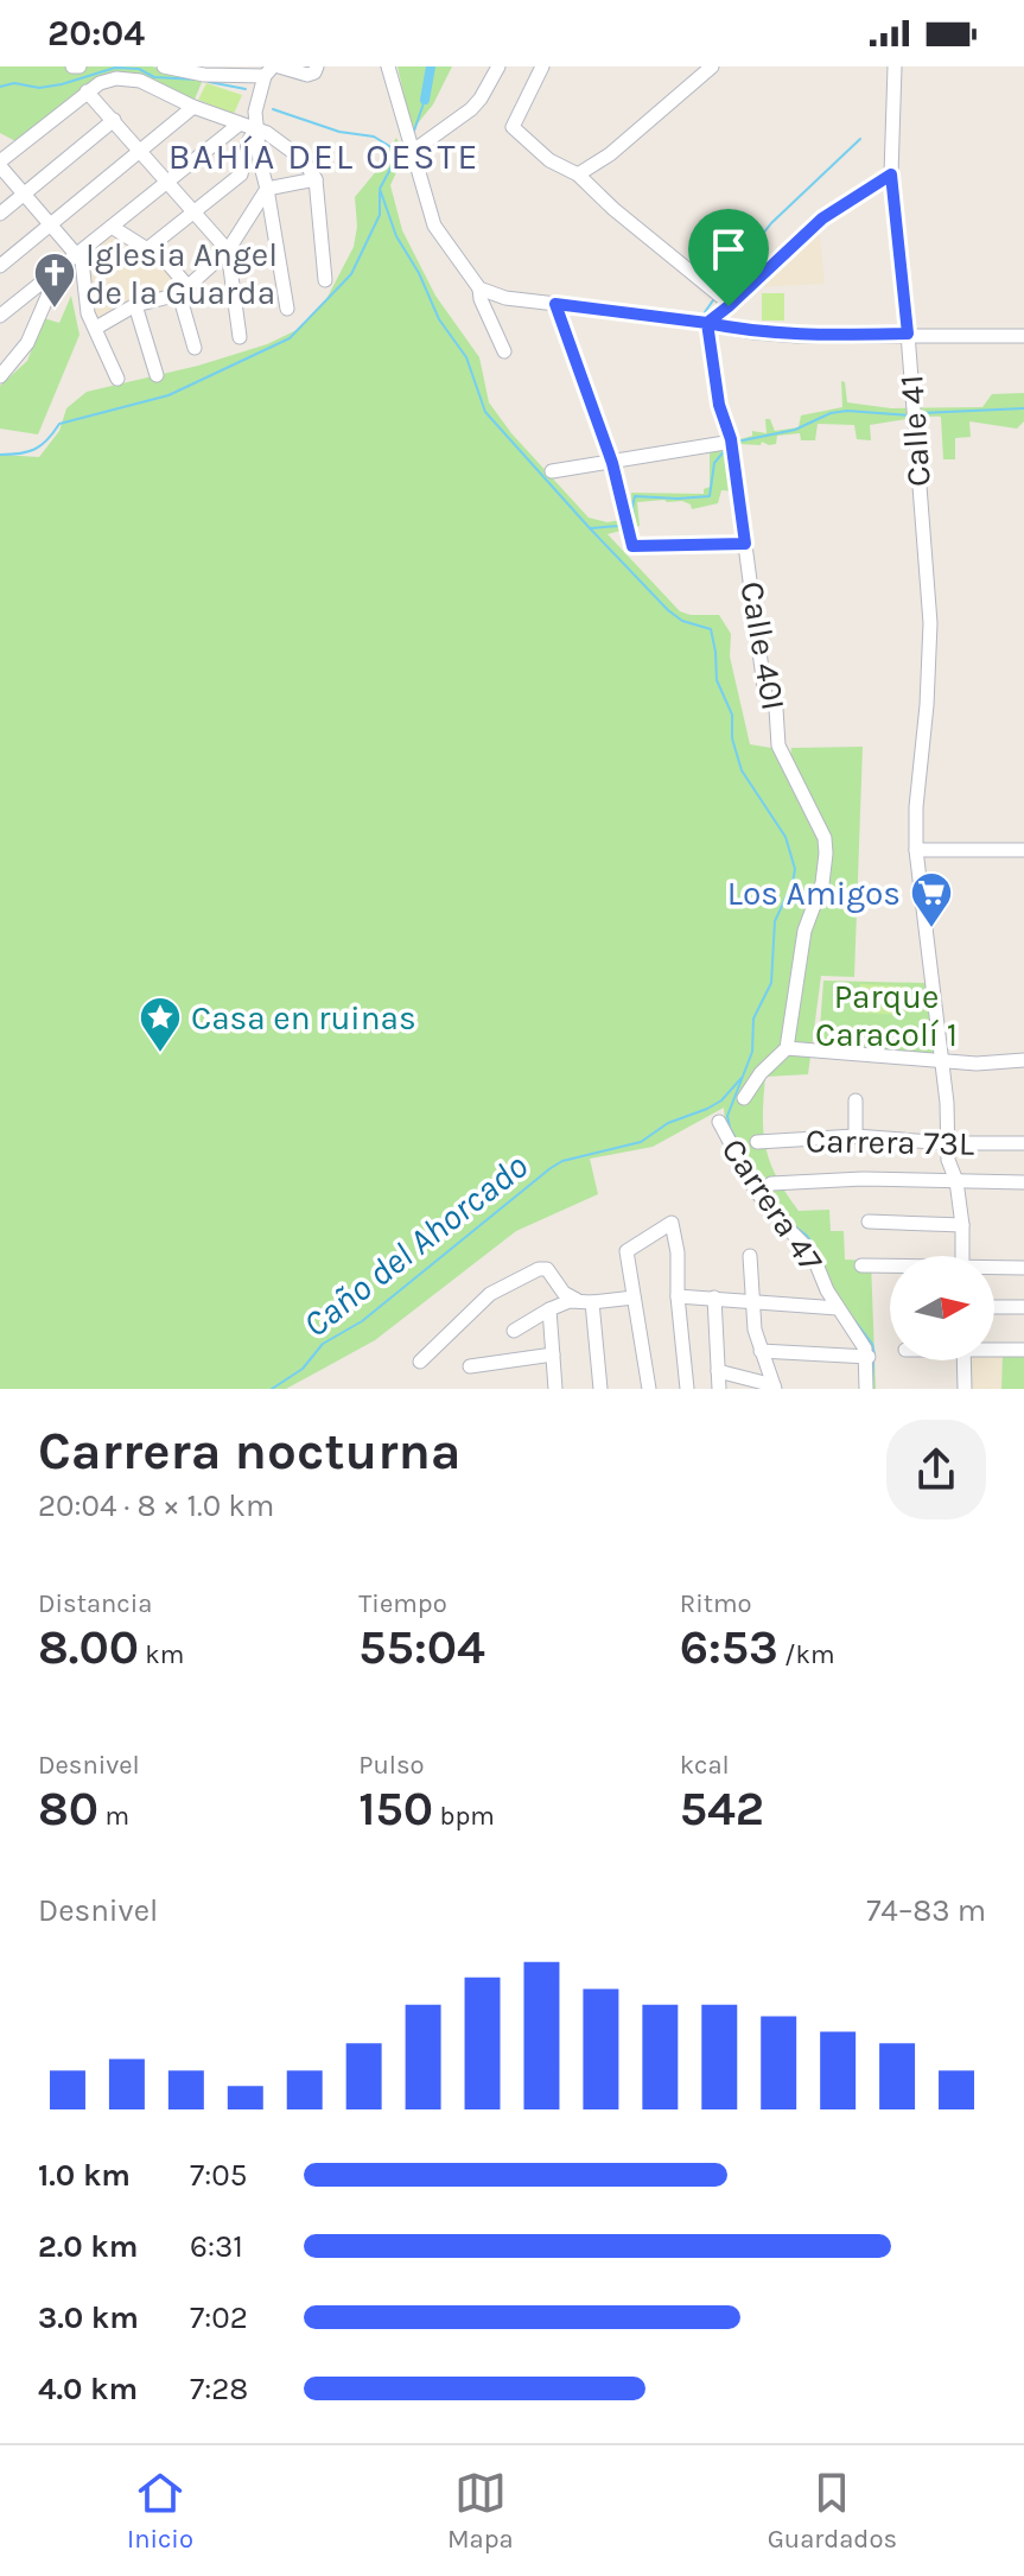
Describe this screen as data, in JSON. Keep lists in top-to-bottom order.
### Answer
{
  "streets": {
    "street": [
      "Calle 41",
      "Calle 40I",
      "Carrera 73L",
      "Carrera 47"
    ]
  },
  "crossings": [
    ["Calle 41", "Carrera 73L"]
  ],
  "districts": ["BAHÍA DEL OESTE"],
  "water": ["Caño del Ahorcado"],
  "parks": ["Parque Caracolí 1"],
  "places": {
    "church": ["Iglesia Angel de la Guarda"],
    "supermarket": ["Los Amigos"],
    "place": ["Casa en ruinas"]
  },
  "north": "right",
  "page": {
    "status": "20:04",
    "heading": ["Carrera nocturna", "20:04 · 8 × 1.0 km"],
    "stats": [
      ["Distancia", "8.00 km"],
      ["Tiempo", "55:04"],
      ["Ritmo", "6:53 /km"],
      ["Desnivel", "80 m"],
      ["Pulso", "150 bpm"],
      ["kcal", "542"]
    ],
    "chart": ["Desnivel", "74–83 m"],
    "list": [
      {
        "name": "1.0 km",
        "note": "7:05"
      },
      {
        "name": "2.0 km",
        "note": "6:31"
      },
      {
        "name": "3.0 km",
        "note": "7:02"
      },
      {
        "name": "4.0 km",
        "note": "7:28"
      }
    ],
    "tabs": ["Inicio", "Mapa", "Guardados"]
  }
}
